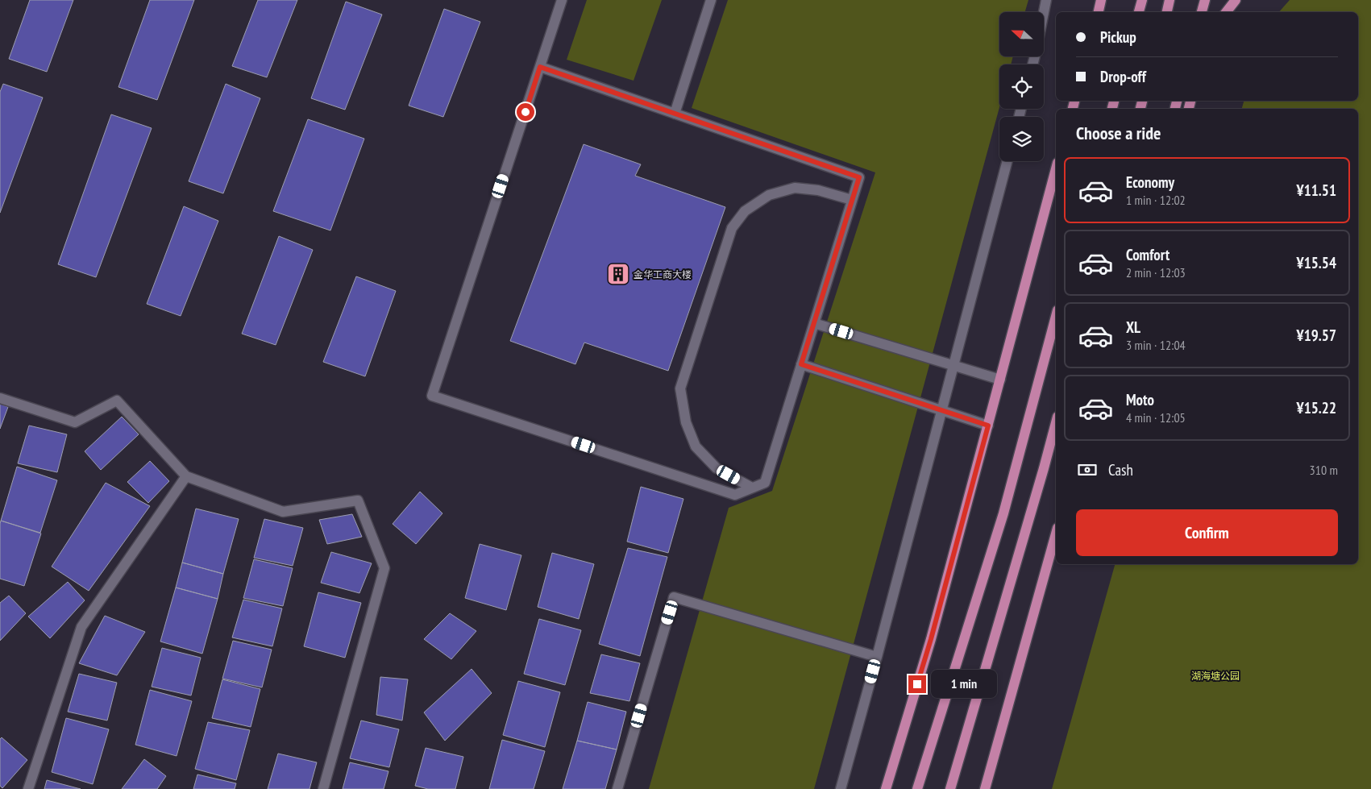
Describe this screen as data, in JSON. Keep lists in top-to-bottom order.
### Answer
{
  "parks": ["湖海塘公园"],
  "places": {
    "building": ["金华工商大楼"]
  },
  "north": "left",
  "page": {
    "banner": ["Pickup", "Drop-off"],
    "heading": "Choose a ride",
    "list": [
      {
        "name": "Economy",
        "note": "1 min · 12:02",
        "value": "¥11.51"
      },
      {
        "name": "Comfort",
        "note": "2 min · 12:03",
        "value": "¥15.54"
      },
      {
        "name": "XL",
        "note": "3 min · 12:04",
        "value": "¥19.57"
      },
      {
        "name": "Moto",
        "note": "4 min · 12:05",
        "value": "¥15.22"
      }
    ],
    "pay": ["Cash", "310 m"],
    "buttons": "Confirm",
    "bubble": "1 min"
  }
}
